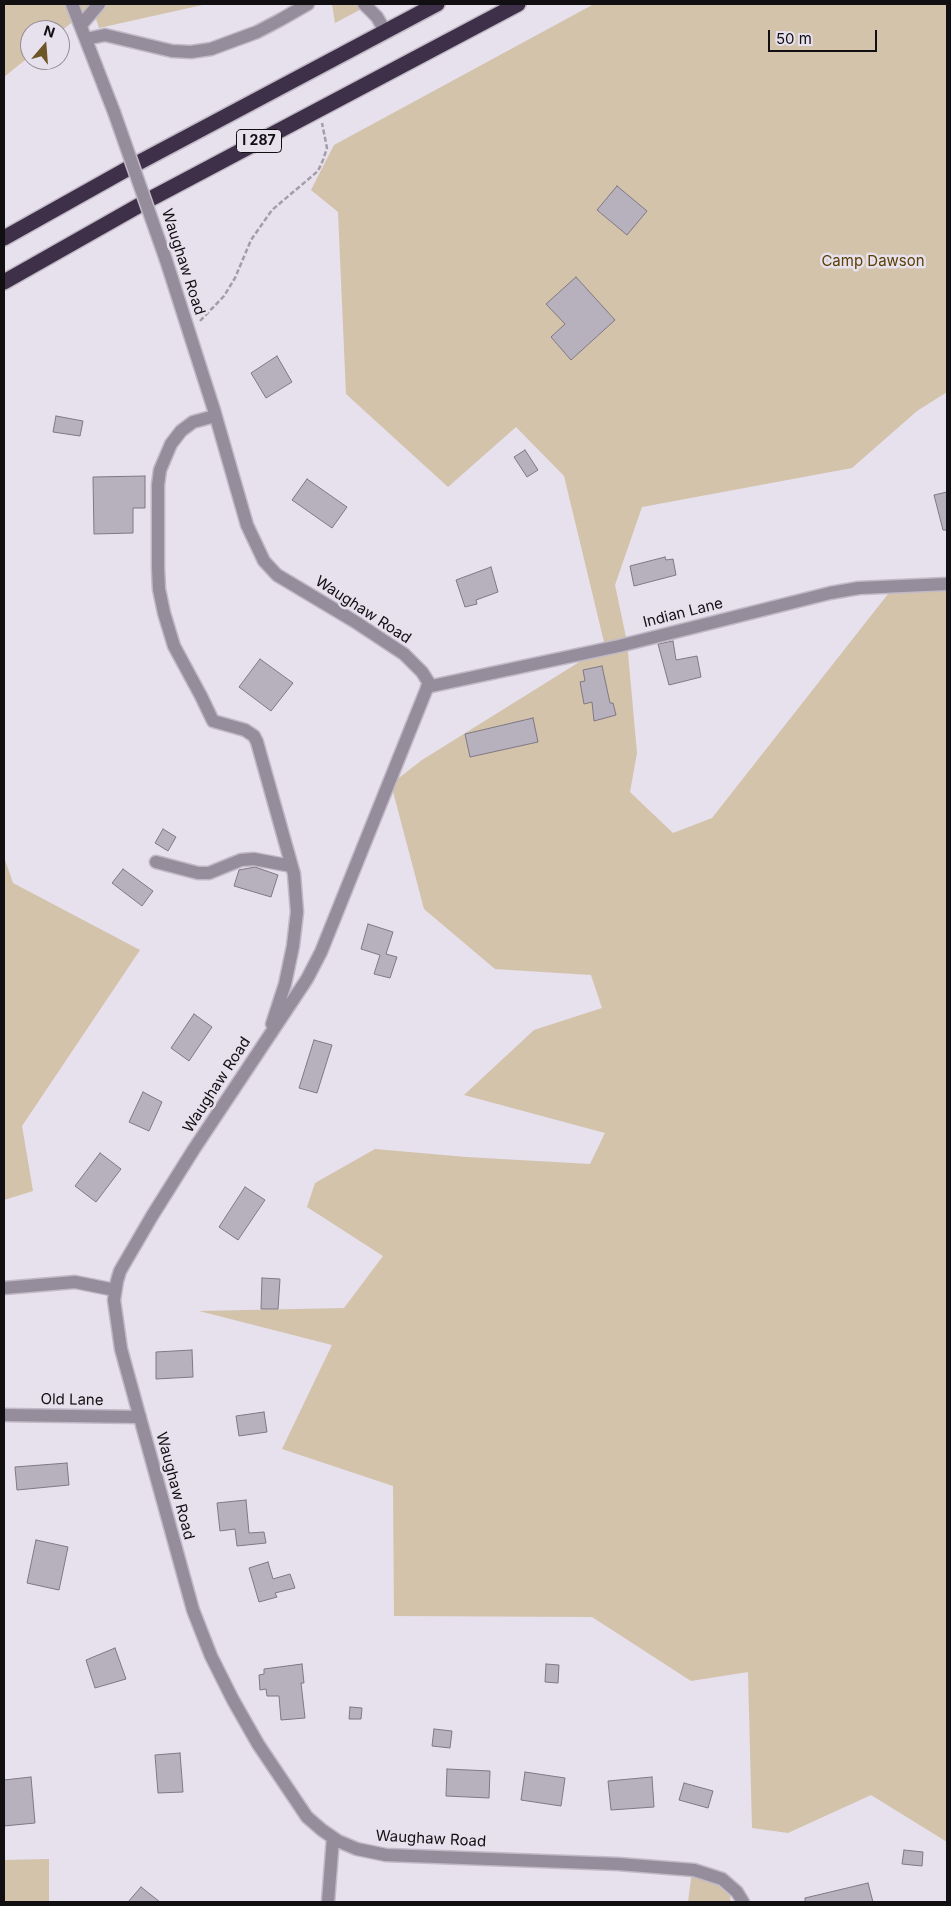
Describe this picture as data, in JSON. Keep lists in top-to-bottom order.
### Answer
{
  "streets": {
    "highway": ["I 287"],
    "street": ["Waughaw Road", "Indian Lane", "Old Lane"]
  },
  "crossings": [
    ["Waughaw Road", "Indian Lane"],
    ["Waughaw Road", "Old Lane"]
  ],
  "parks": ["Camp Dawson"],
  "scale_bar": "50 m",
  "north": "top"
}
